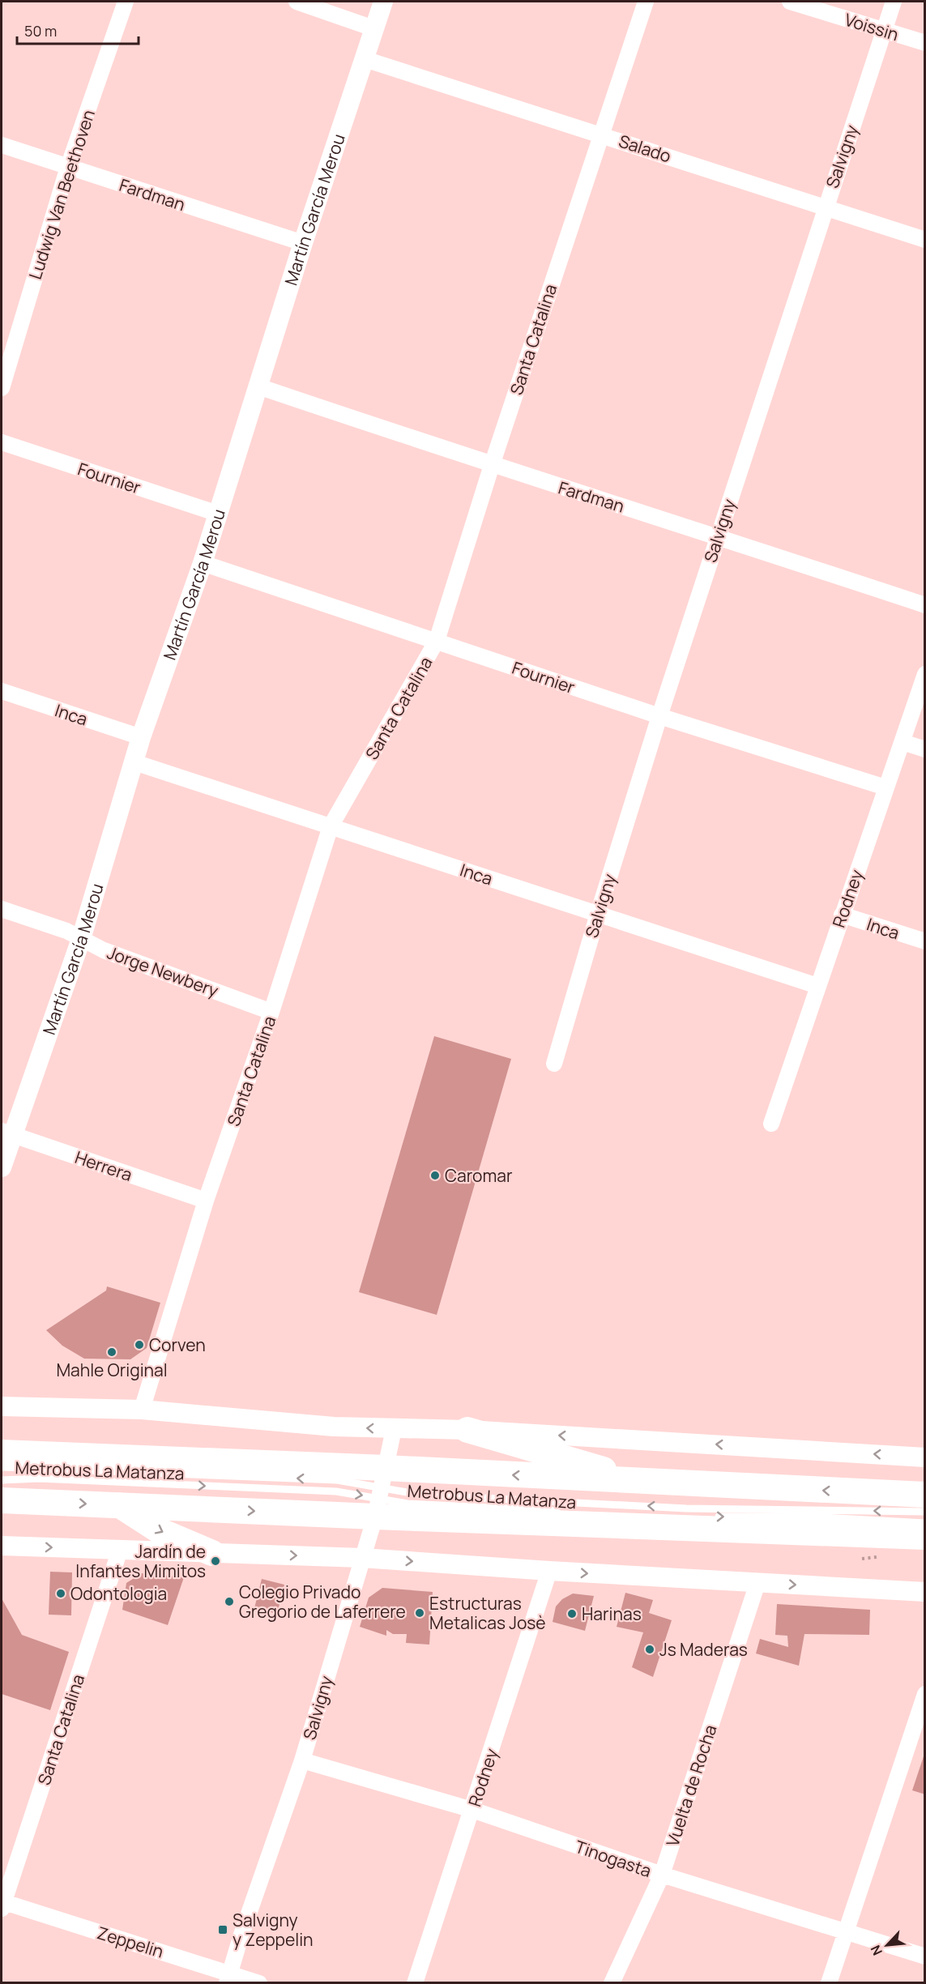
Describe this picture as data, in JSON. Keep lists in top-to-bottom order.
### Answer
{
  "streets": {
    "street": [
      "Voissin",
      "Salado",
      "Salvigny",
      "Ludwig Van Beethoven",
      "Fardman",
      "Martín García Merou",
      "Santa Catalina",
      "Fournier",
      "Inca",
      "Rodney",
      "Jorge Newbery",
      "Herrera",
      "Vuelta de Rocha",
      "Tinogasta",
      "Zeppelin"
    ],
    "lane": ["Metrobus La Matanza"]
  },
  "crossings": [
    ["Voissin", "Salvigny"],
    ["Salado", "Salvigny"],
    ["Salado", "Martín García Merou"],
    ["Salado", "Santa Catalina"],
    ["Salvigny", "Fardman"],
    ["Salvigny", "Fournier"],
    ["Salvigny", "Inca"],
    ["Salvigny", "Metrobus La Matanza"],
    ["Salvigny", "Tinogasta"],
    ["Salvigny", "Zeppelin"],
    ["Ludwig Van Beethoven", "Fardman"],
    ["Fardman", "Martín García Merou"],
    ["Fardman", "Santa Catalina"],
    ["Martín García Merou", "Fournier"],
    ["Martín García Merou", "Inca"],
    ["Martín García Merou", "Jorge Newbery"],
    ["Martín García Merou", "Herrera"],
    ["Santa Catalina", "Fournier"],
    ["Santa Catalina", "Inca"],
    ["Santa Catalina", "Jorge Newbery"],
    ["Santa Catalina", "Herrera"],
    ["Santa Catalina", "Zeppelin"],
    ["Fournier", "Rodney"],
    ["Inca", "Rodney"],
    ["Rodney", "Tinogasta"],
    ["Vuelta de Rocha", "Tinogasta"]
  ],
  "places": {
    "other": [
      "Caromar",
      "Corven",
      "Mahle Original",
      "Jardín de Infantes Mimitos",
      "Odontologia",
      "Colegio Privado Gregorio de Laferrere",
      "Estructuras Metalicas Josè",
      "Harinas",
      "Js Maderas"
    ],
    "transit": ["Salvigny y Zeppelin"]
  },
  "scale_bar": "50 m",
  "north": "bottom left"
}
